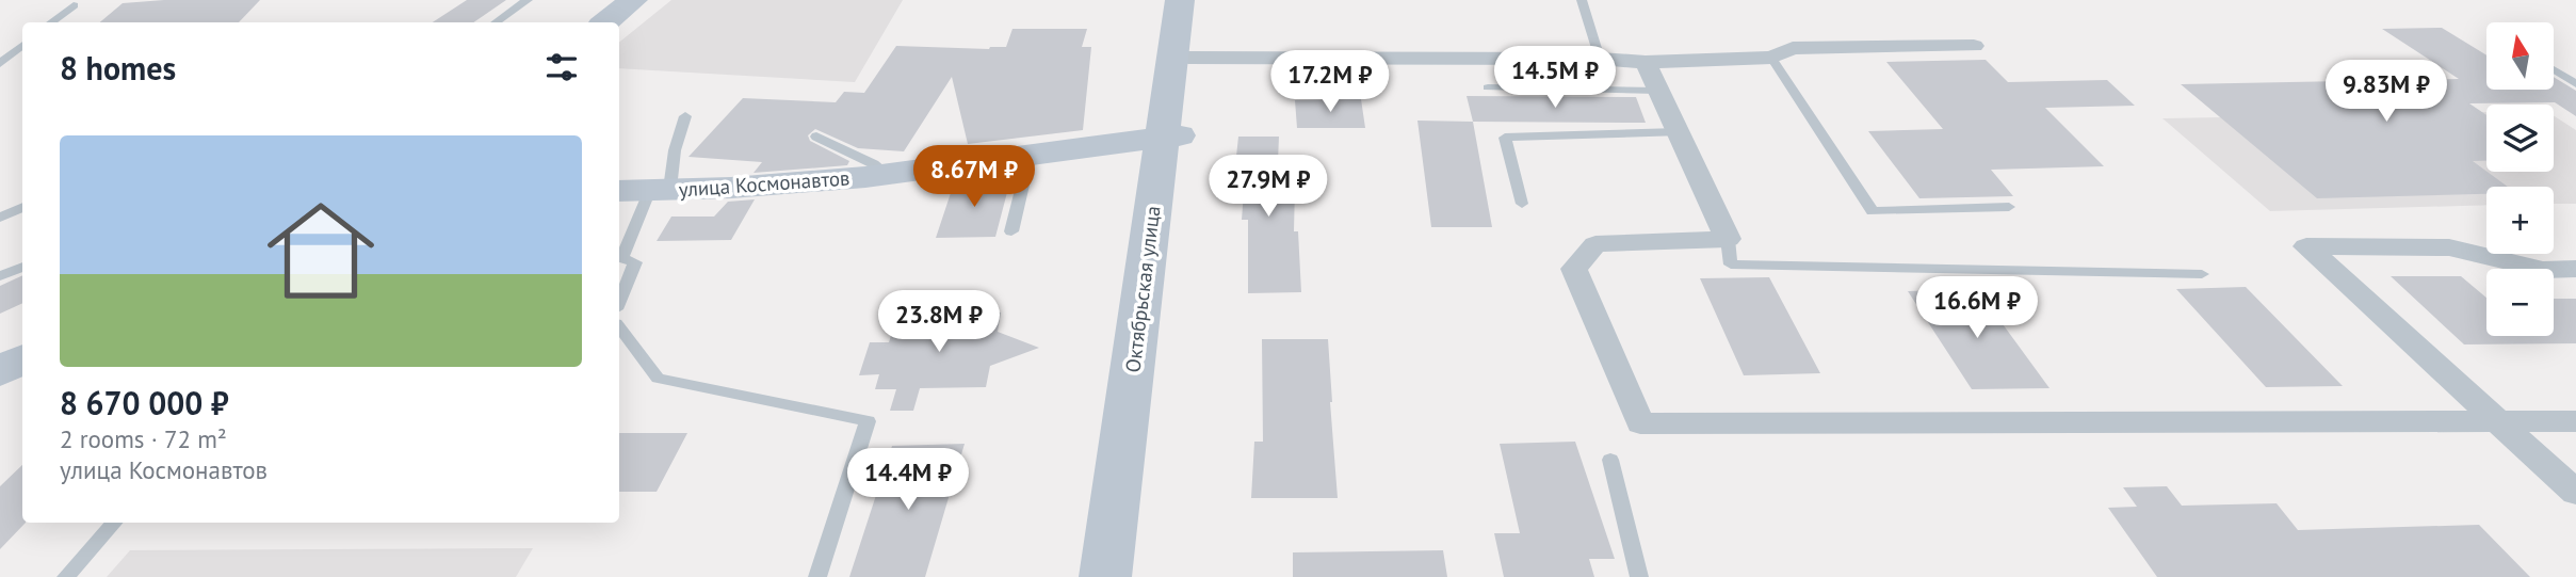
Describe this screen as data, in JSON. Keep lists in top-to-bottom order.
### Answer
{
  "streets": {
    "main road": ["улица Космонавтов", "Октябрьская улица"]
  },
  "crossings": [
    ["улица Космонавтов", "Октябрьская улица"]
  ],
  "north": "top",
  "page": {
    "map_buttons": ["+", "−"],
    "heading": "8 homes",
    "price": [
      "14.5M ₽",
      "17.2M ₽",
      "9.83M ₽",
      "8.67M ₽",
      "27.9M ₽",
      "16.6M ₽",
      "23.8M ₽",
      "14.4M ₽"
    ],
    "list": [
      {
        "name": "8 670 000 ₽",
        "note": "2 rooms · 72 m² · улица Космонавтов"
      }
    ]
  }
}
